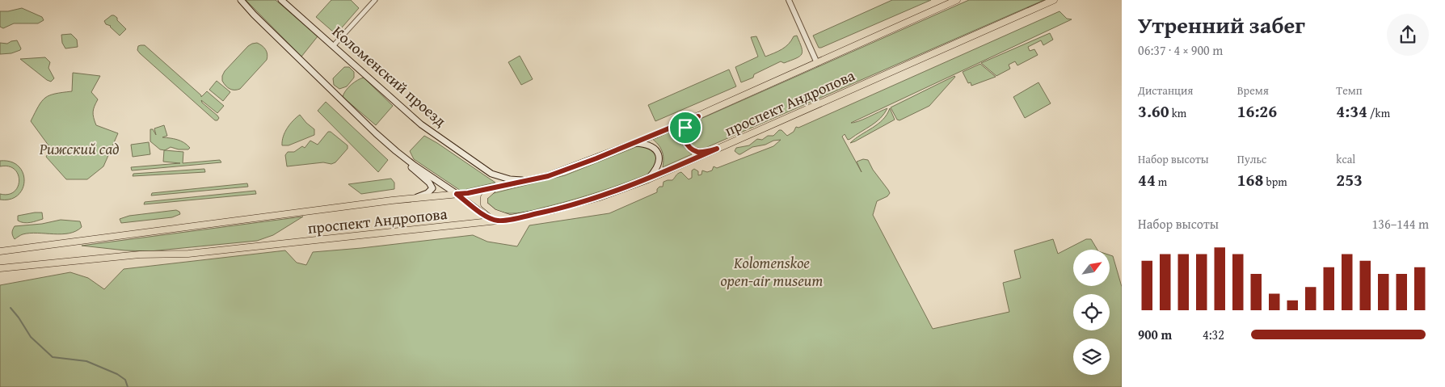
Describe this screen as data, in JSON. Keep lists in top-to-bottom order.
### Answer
{
  "streets": {
    "main road": ["Коломенский проезд", "проспект Андропова"]
  },
  "crossings": [
    ["Коломенский проезд", "проспект Андропова"]
  ],
  "parks": ["Рижский сад", "Kolomenskoe open-air museum"],
  "north": "top right",
  "page": {
    "heading": ["Утренний забег", "06:37 · 4 × 900 m"],
    "stats": [
      ["Дистанция", "3.60 km"],
      ["Время", "16:26"],
      ["Темп", "4:34 /km"],
      ["Набор высоты", "44 m"],
      ["Пульс", "168 bpm"],
      ["kcal", "253"]
    ],
    "chart": ["Набор высоты", "136–144 m"],
    "list": [
      {
        "name": "900 m",
        "note": "4:32"
      }
    ]
  }
}
